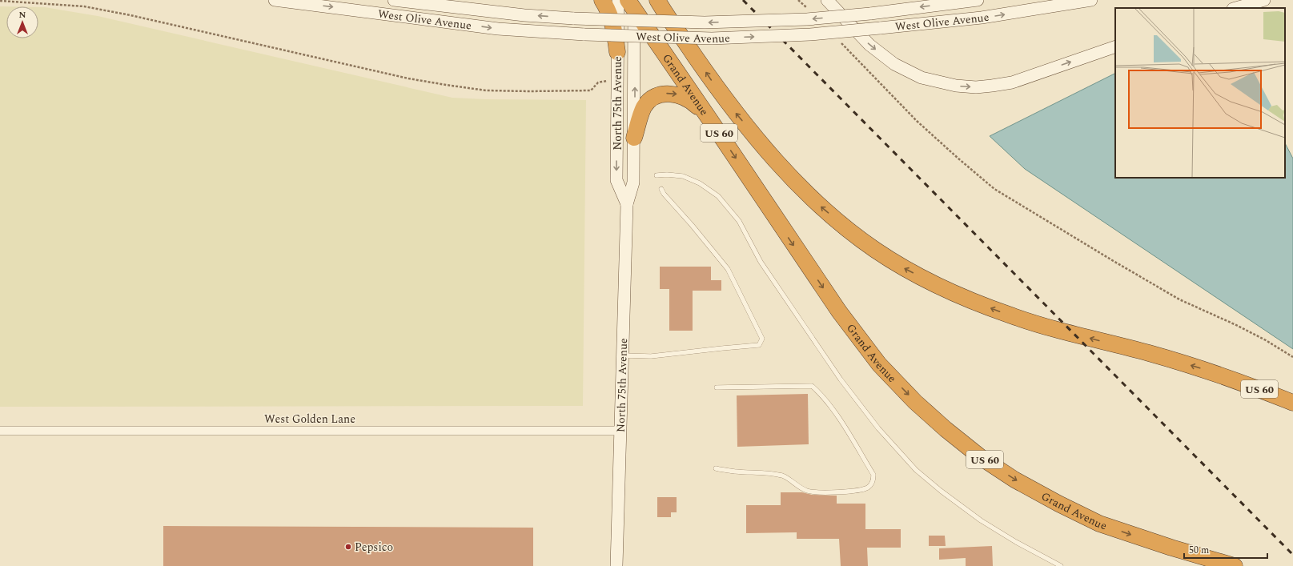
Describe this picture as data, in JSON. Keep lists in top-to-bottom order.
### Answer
{
  "streets": {
    "highway": ["Grand Avenue", "US 60"],
    "main road": ["West Olive Avenue", "North 75th Avenue"],
    "street": ["West Golden Lane"]
  },
  "crossings": [
    ["Grand Avenue", "North 75th Avenue"],
    ["North 75th Avenue", "West Golden Lane"]
  ],
  "places": ["Pepsico"],
  "scale_bar": "50 m",
  "north": "top"
}
